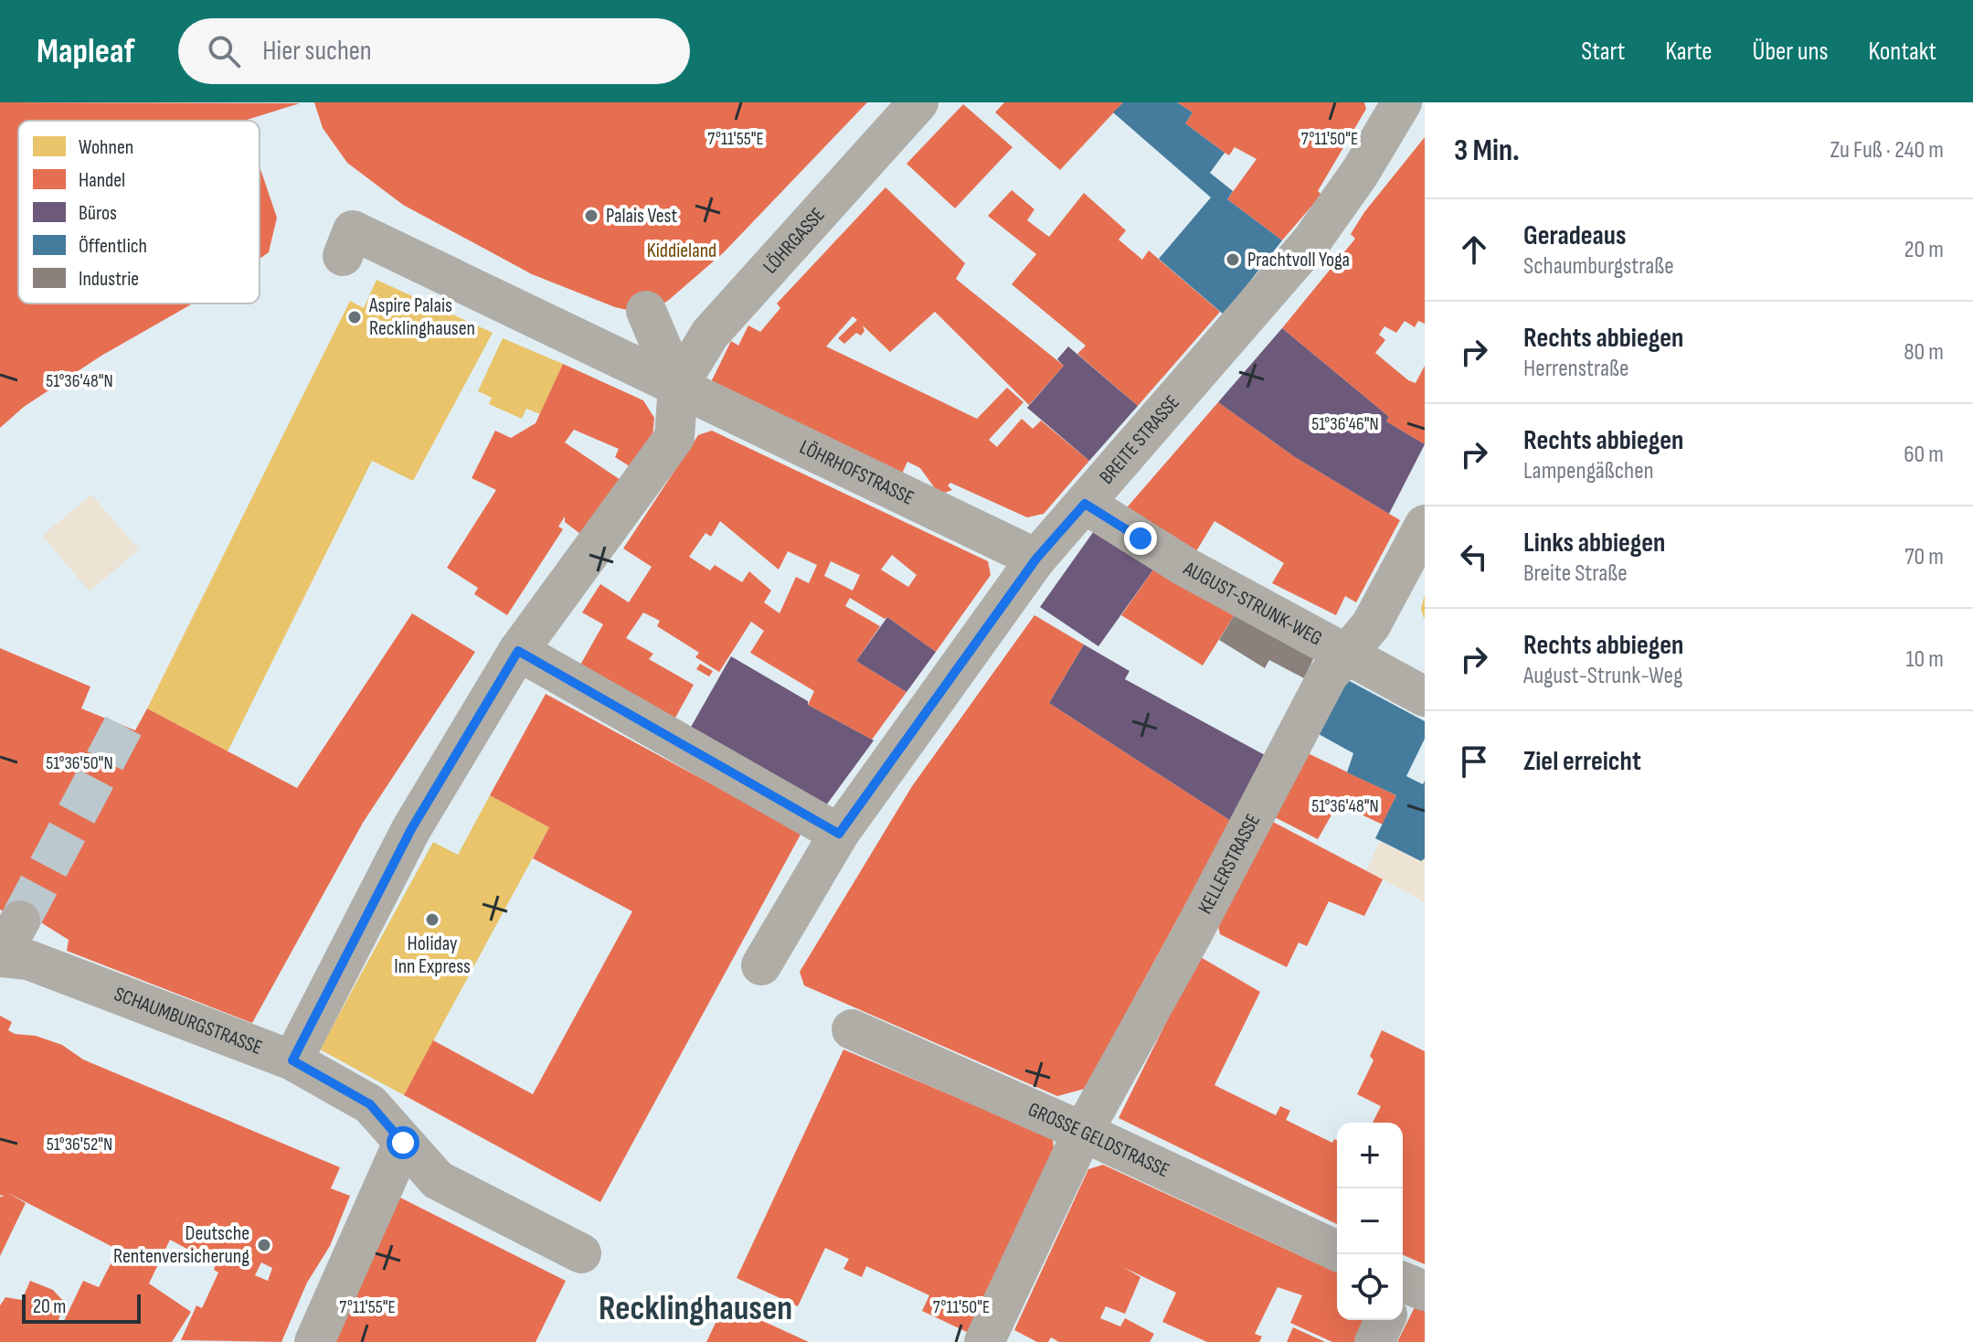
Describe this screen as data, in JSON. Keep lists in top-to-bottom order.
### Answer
{
  "streets": {
    "street": [
      "LÖHRGASSE",
      "BREITE STRASSE",
      "LÖHRHOFSTRASSE",
      "AUGUST-STRUNK-WEG",
      "KELLERSTRASSE",
      "SCHAUMBURGSTRASSE",
      "GROSSE GELDSTRASSE"
    ]
  },
  "crossings": [
    ["LÖHRGASSE", "LÖHRHOFSTRASSE"],
    ["BREITE STRASSE", "LÖHRHOFSTRASSE"],
    ["BREITE STRASSE", "AUGUST-STRUNK-WEG"],
    ["AUGUST-STRUNK-WEG", "KELLERSTRASSE"],
    ["KELLERSTRASSE", "GROSSE GELDSTRASSE"]
  ],
  "districts": ["Recklinghausen"],
  "parks": ["Kiddieland"],
  "places": [
    "Palais Vest",
    "Prachtvoll Yoga",
    "Aspire Palais Recklinghausen",
    "Holiday Inn Express",
    "Deutsche Rentenversicherung"
  ],
  "legend": [
    "Wohnen",
    "Handel",
    "Büros",
    "Öffentlich",
    "Industrie"
  ],
  "scale_bar": "20 m",
  "page": {
    "header": "Mapleaf",
    "search": "Hier suchen",
    "nav": [
      "Start",
      "Karte",
      "Über uns",
      "Kontakt"
    ],
    "heading": ["3 Min.", "Zu Fuß · 240 m"],
    "list": [
      ["Geradeaus", "Schaumburgstraße", "20 m"],
      ["Rechts abbiegen", "Herrenstraße", "80 m"],
      ["Rechts abbiegen", "Lampengäßchen", "60 m"],
      ["Links abbiegen", "Breite Straße", "70 m"],
      ["Rechts abbiegen", "August-Strunk-Weg", "10 m"],
      "Ziel erreicht"
    ],
    "map_buttons": ["+", "−"],
    "scale": "20 m"
  },
  "coordinates": [
    "7°11'55\"E",
    "7°11'50\"E",
    "51°36'48\"N",
    "51°36'46\"N",
    "51°36'50\"N",
    "51°36'52\"N"
  ]
}
